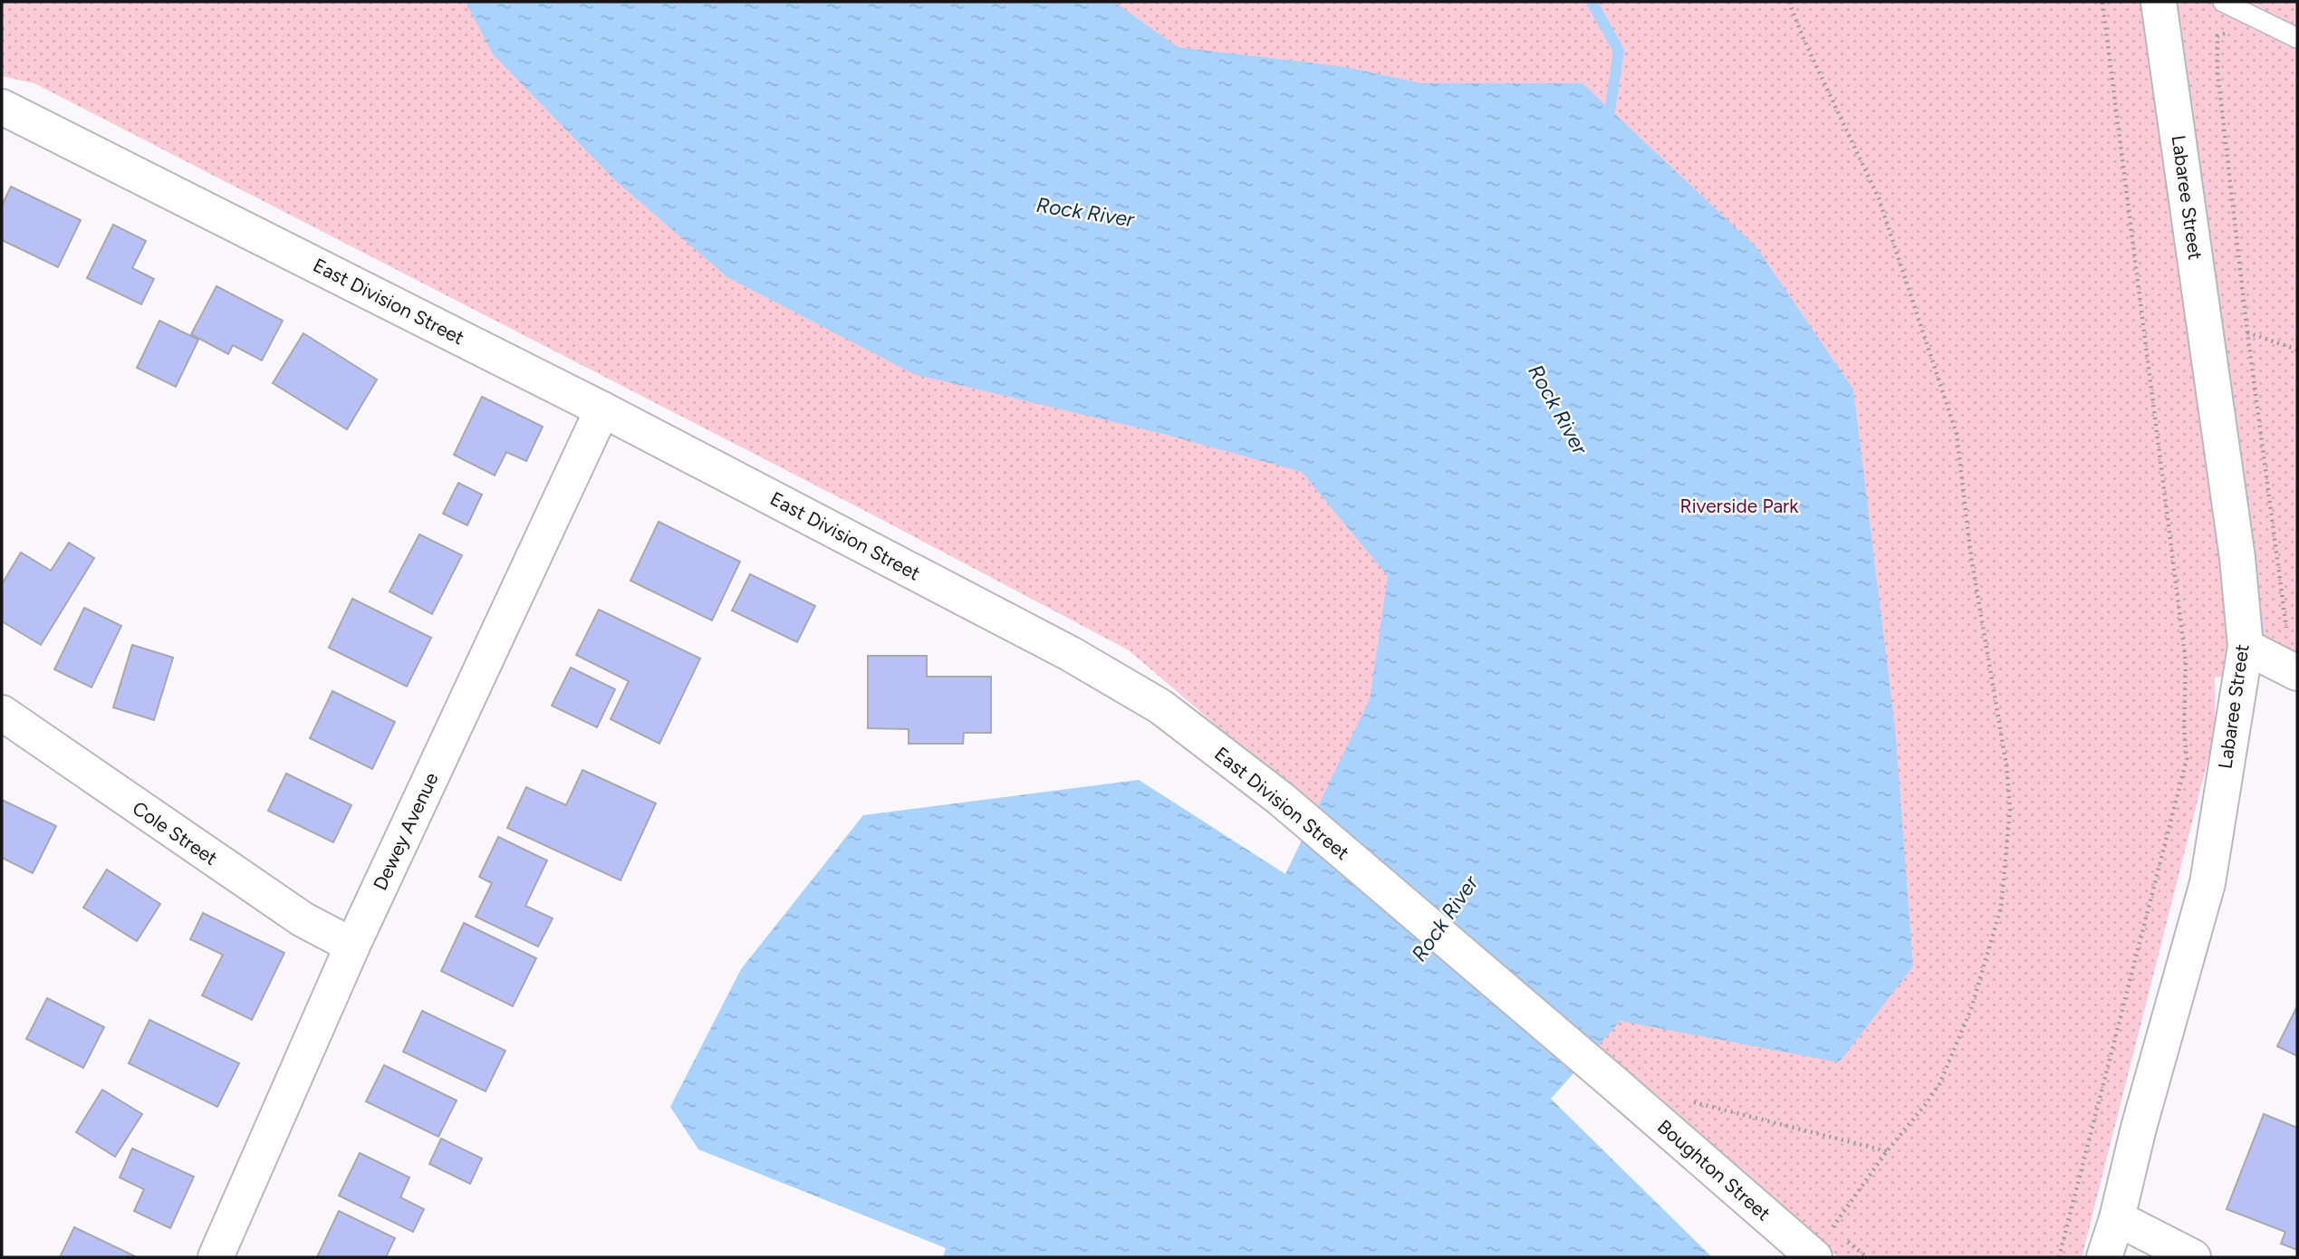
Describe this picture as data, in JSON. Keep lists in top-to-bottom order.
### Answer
{
  "streets": {
    "street": [
      "Labaree Street",
      "East Division Street",
      "Dewey Avenue",
      "Cole Street",
      "Boughton Street"
    ]
  },
  "crossings": [
    ["East Division Street", "Dewey Avenue"],
    ["East Division Street", "Boughton Street"],
    ["Dewey Avenue", "Cole Street"]
  ],
  "water": ["Rock River"],
  "parks": ["Riverside Park"]
}
